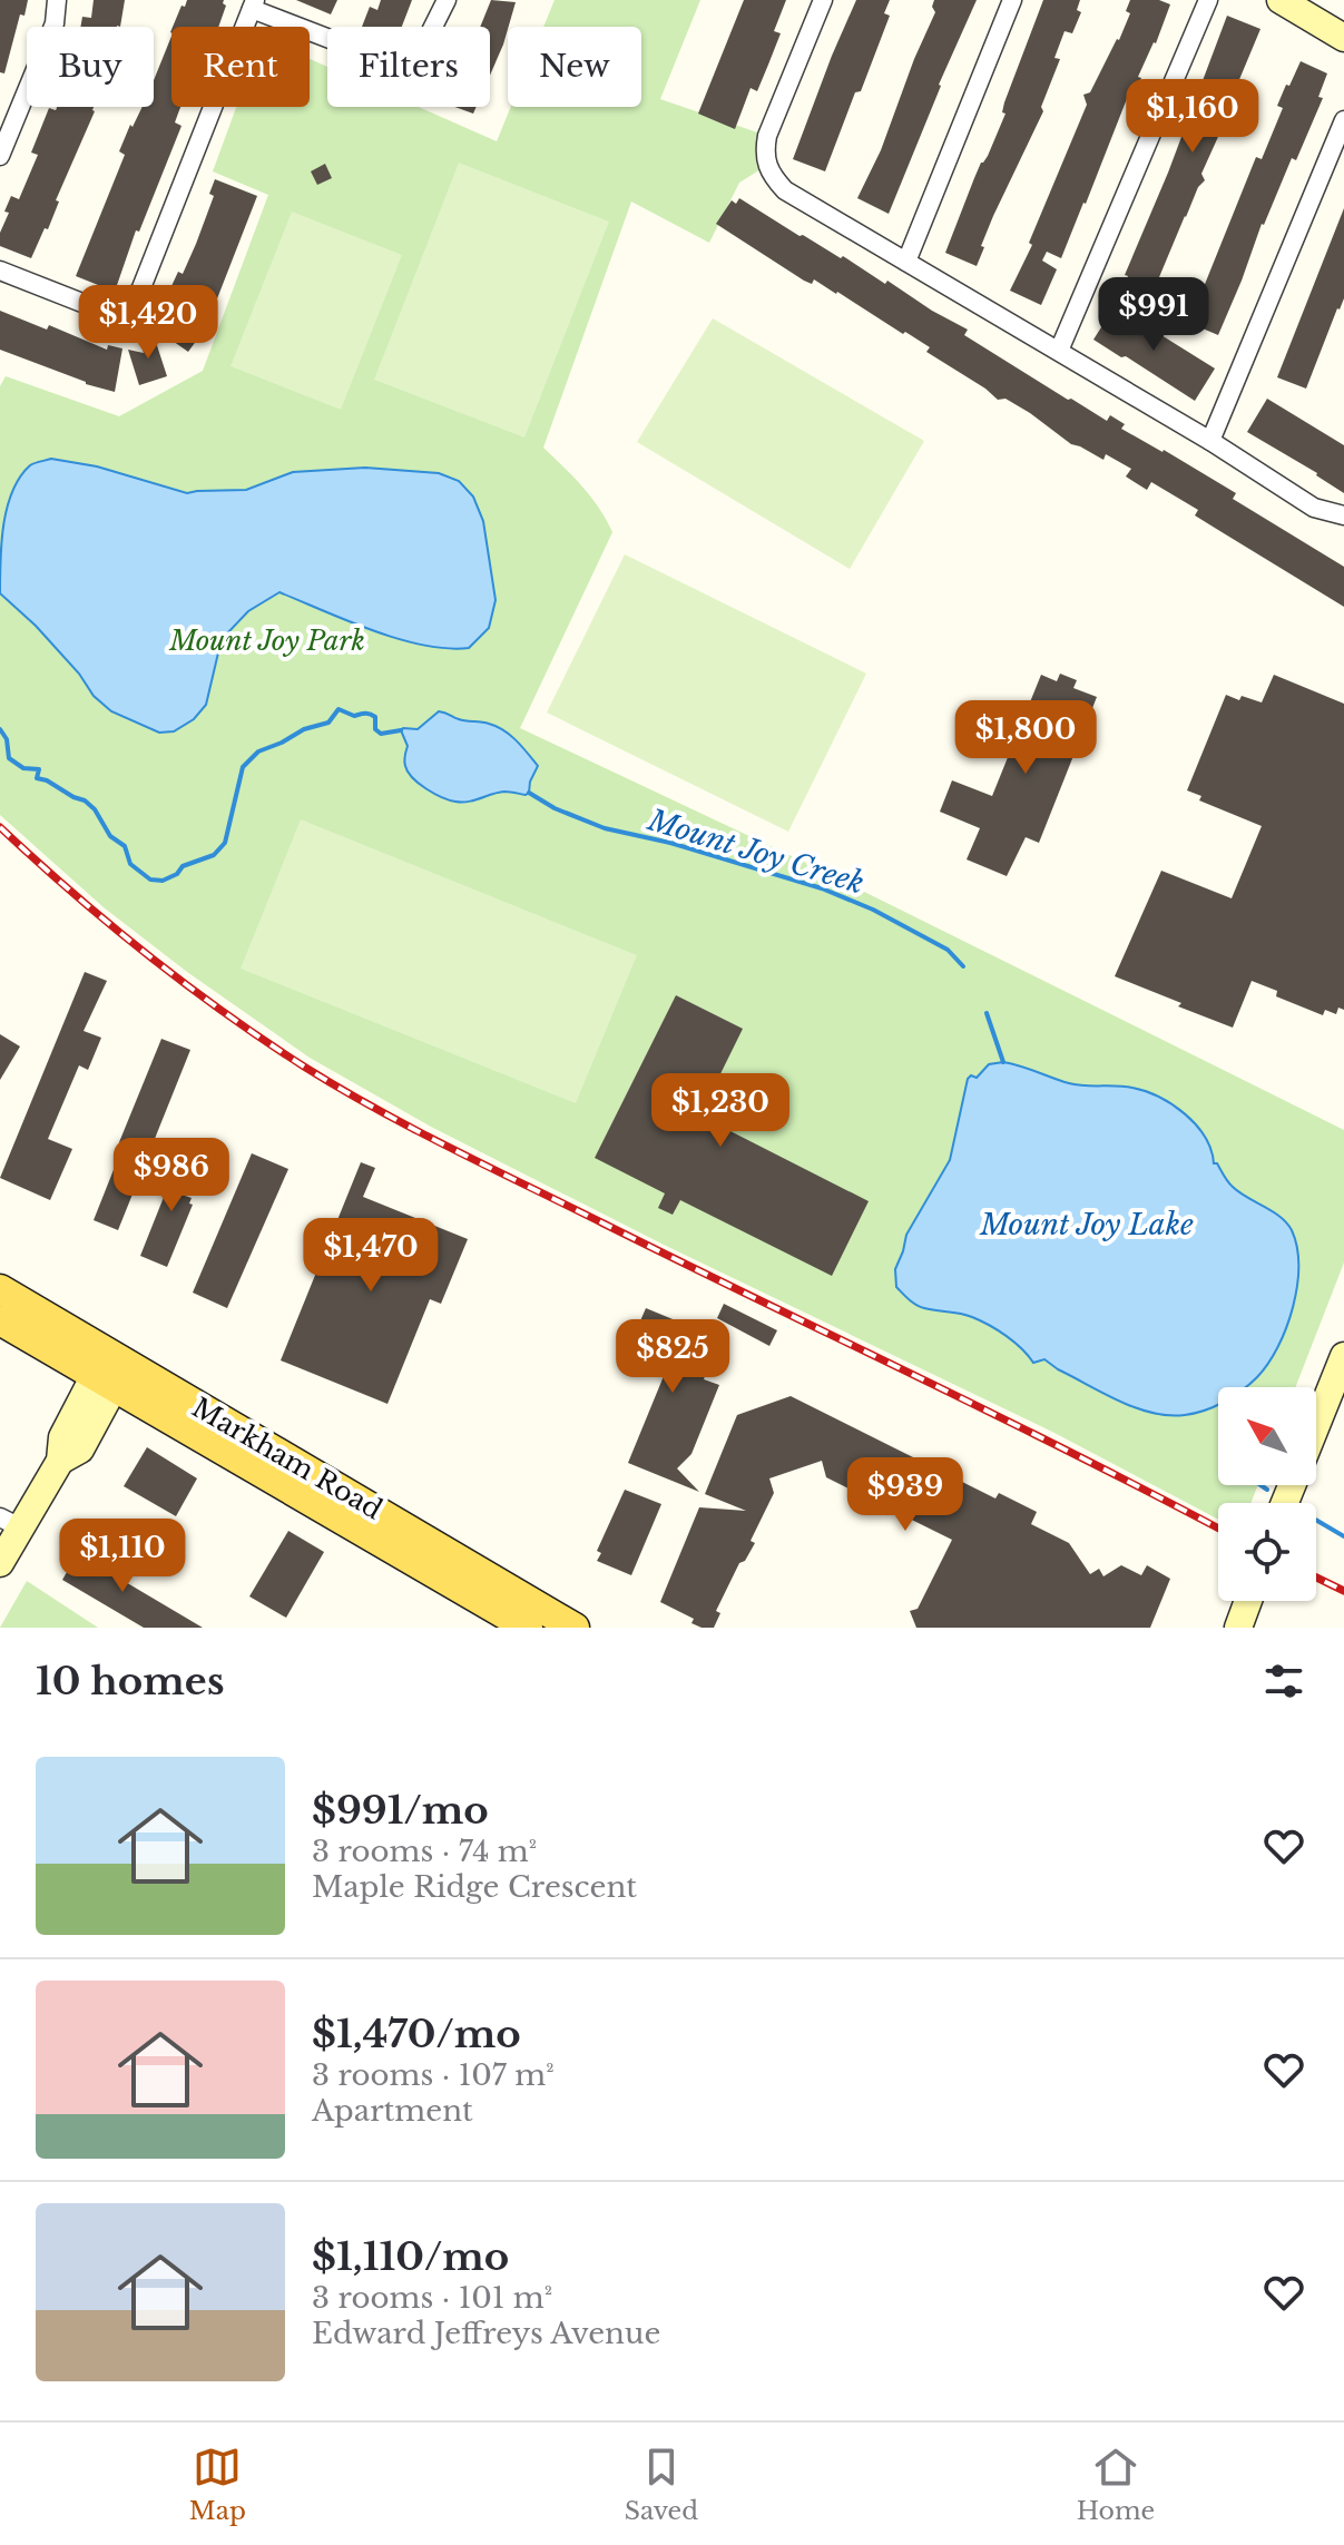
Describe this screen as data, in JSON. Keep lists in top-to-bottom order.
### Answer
{
  "streets": {
    "main road": ["Markham Road"]
  },
  "water": ["Mount Joy Creek", "Mount Joy Lake"],
  "parks": ["Mount Joy Park"],
  "north": "top left",
  "page": {
    "chip": [
      "Buy",
      "Rent",
      "Filters",
      "New"
    ],
    "price": [
      "$1,160",
      "$991",
      "$1,420",
      "$1,800",
      "$1,230",
      "$986",
      "$1,470",
      "$825",
      "$939",
      "$1,110"
    ],
    "heading": "10 homes",
    "list": [
      {
        "name": "$991/mo",
        "note": "3 rooms · 74 m² · Maple Ridge Crescent"
      },
      {
        "name": "$1,470/mo",
        "note": "3 rooms · 107 m² · Apartment"
      },
      {
        "name": "$1,110/mo",
        "note": "3 rooms · 101 m² · Edward Jeffreys Avenue"
      }
    ],
    "tabs": ["Map", "Saved", "Home"]
  }
}
